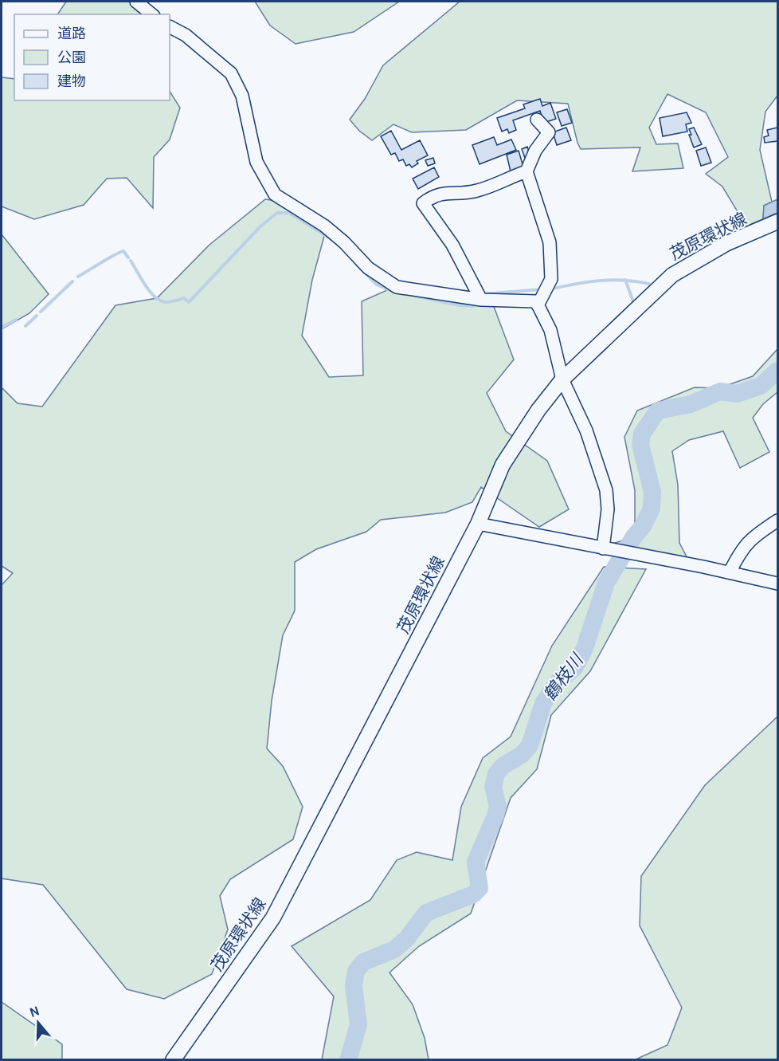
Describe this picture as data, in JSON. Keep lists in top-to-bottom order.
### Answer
{
  "streets": {
    "main road": ["茂原環状線"]
  },
  "water": ["鶴枝川"],
  "legend": ["道路", "公園", "建物"],
  "north": "top"
}
